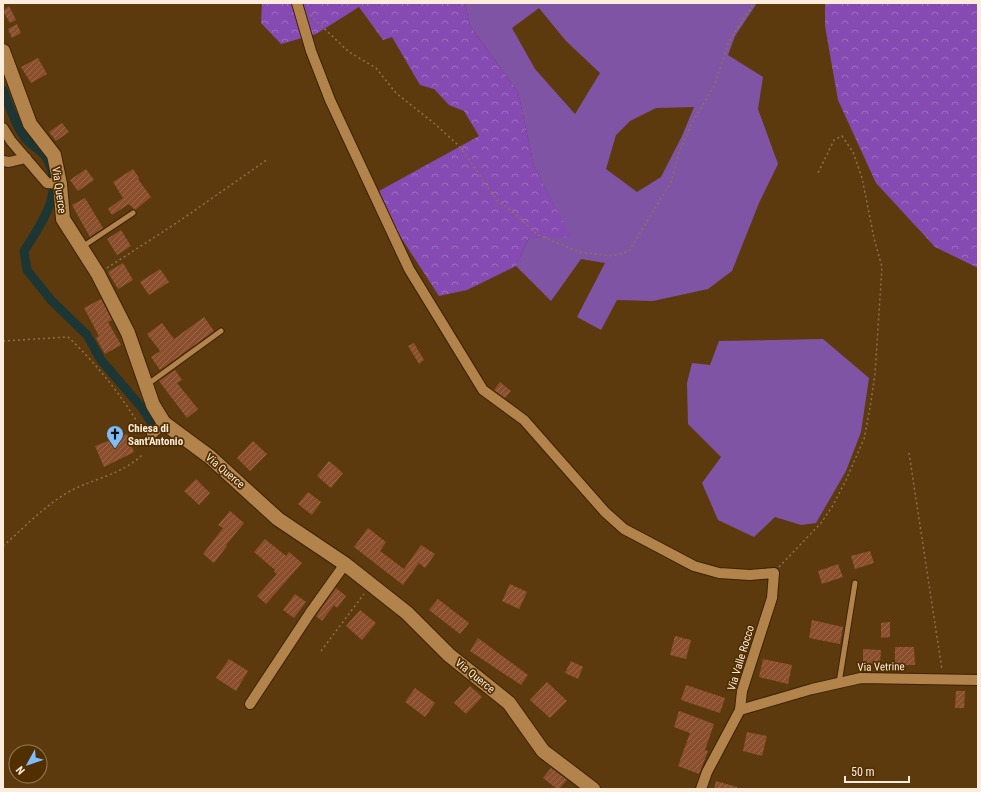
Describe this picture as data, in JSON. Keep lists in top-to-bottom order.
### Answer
{
  "streets": {
    "street": ["Via Querce", "Via Valle Rocco", "Via Vetrine"]
  },
  "crossings": [
    ["Via Valle Rocco", "Via Vetrine"]
  ],
  "places": {
    "church": ["Chiesa di Sant'Antonio"]
  },
  "scale_bar": "50 m",
  "north": "bottom left"
}
